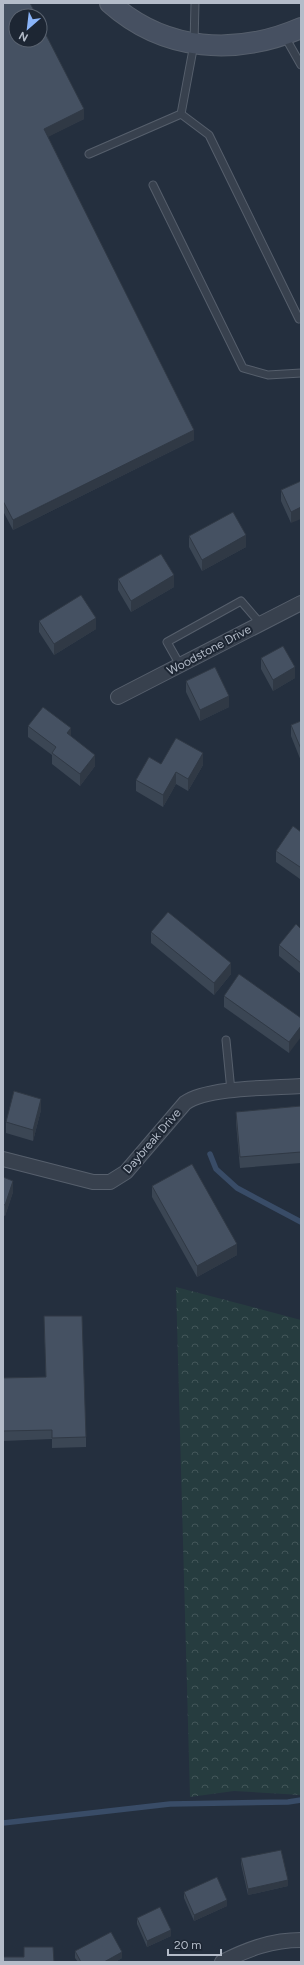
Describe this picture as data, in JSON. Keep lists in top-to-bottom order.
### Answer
{
  "streets": {
    "street": ["Woodstone Drive", "Daybreak Drive"]
  },
  "scale_bar": "20 m",
  "north": "bottom left"
}
